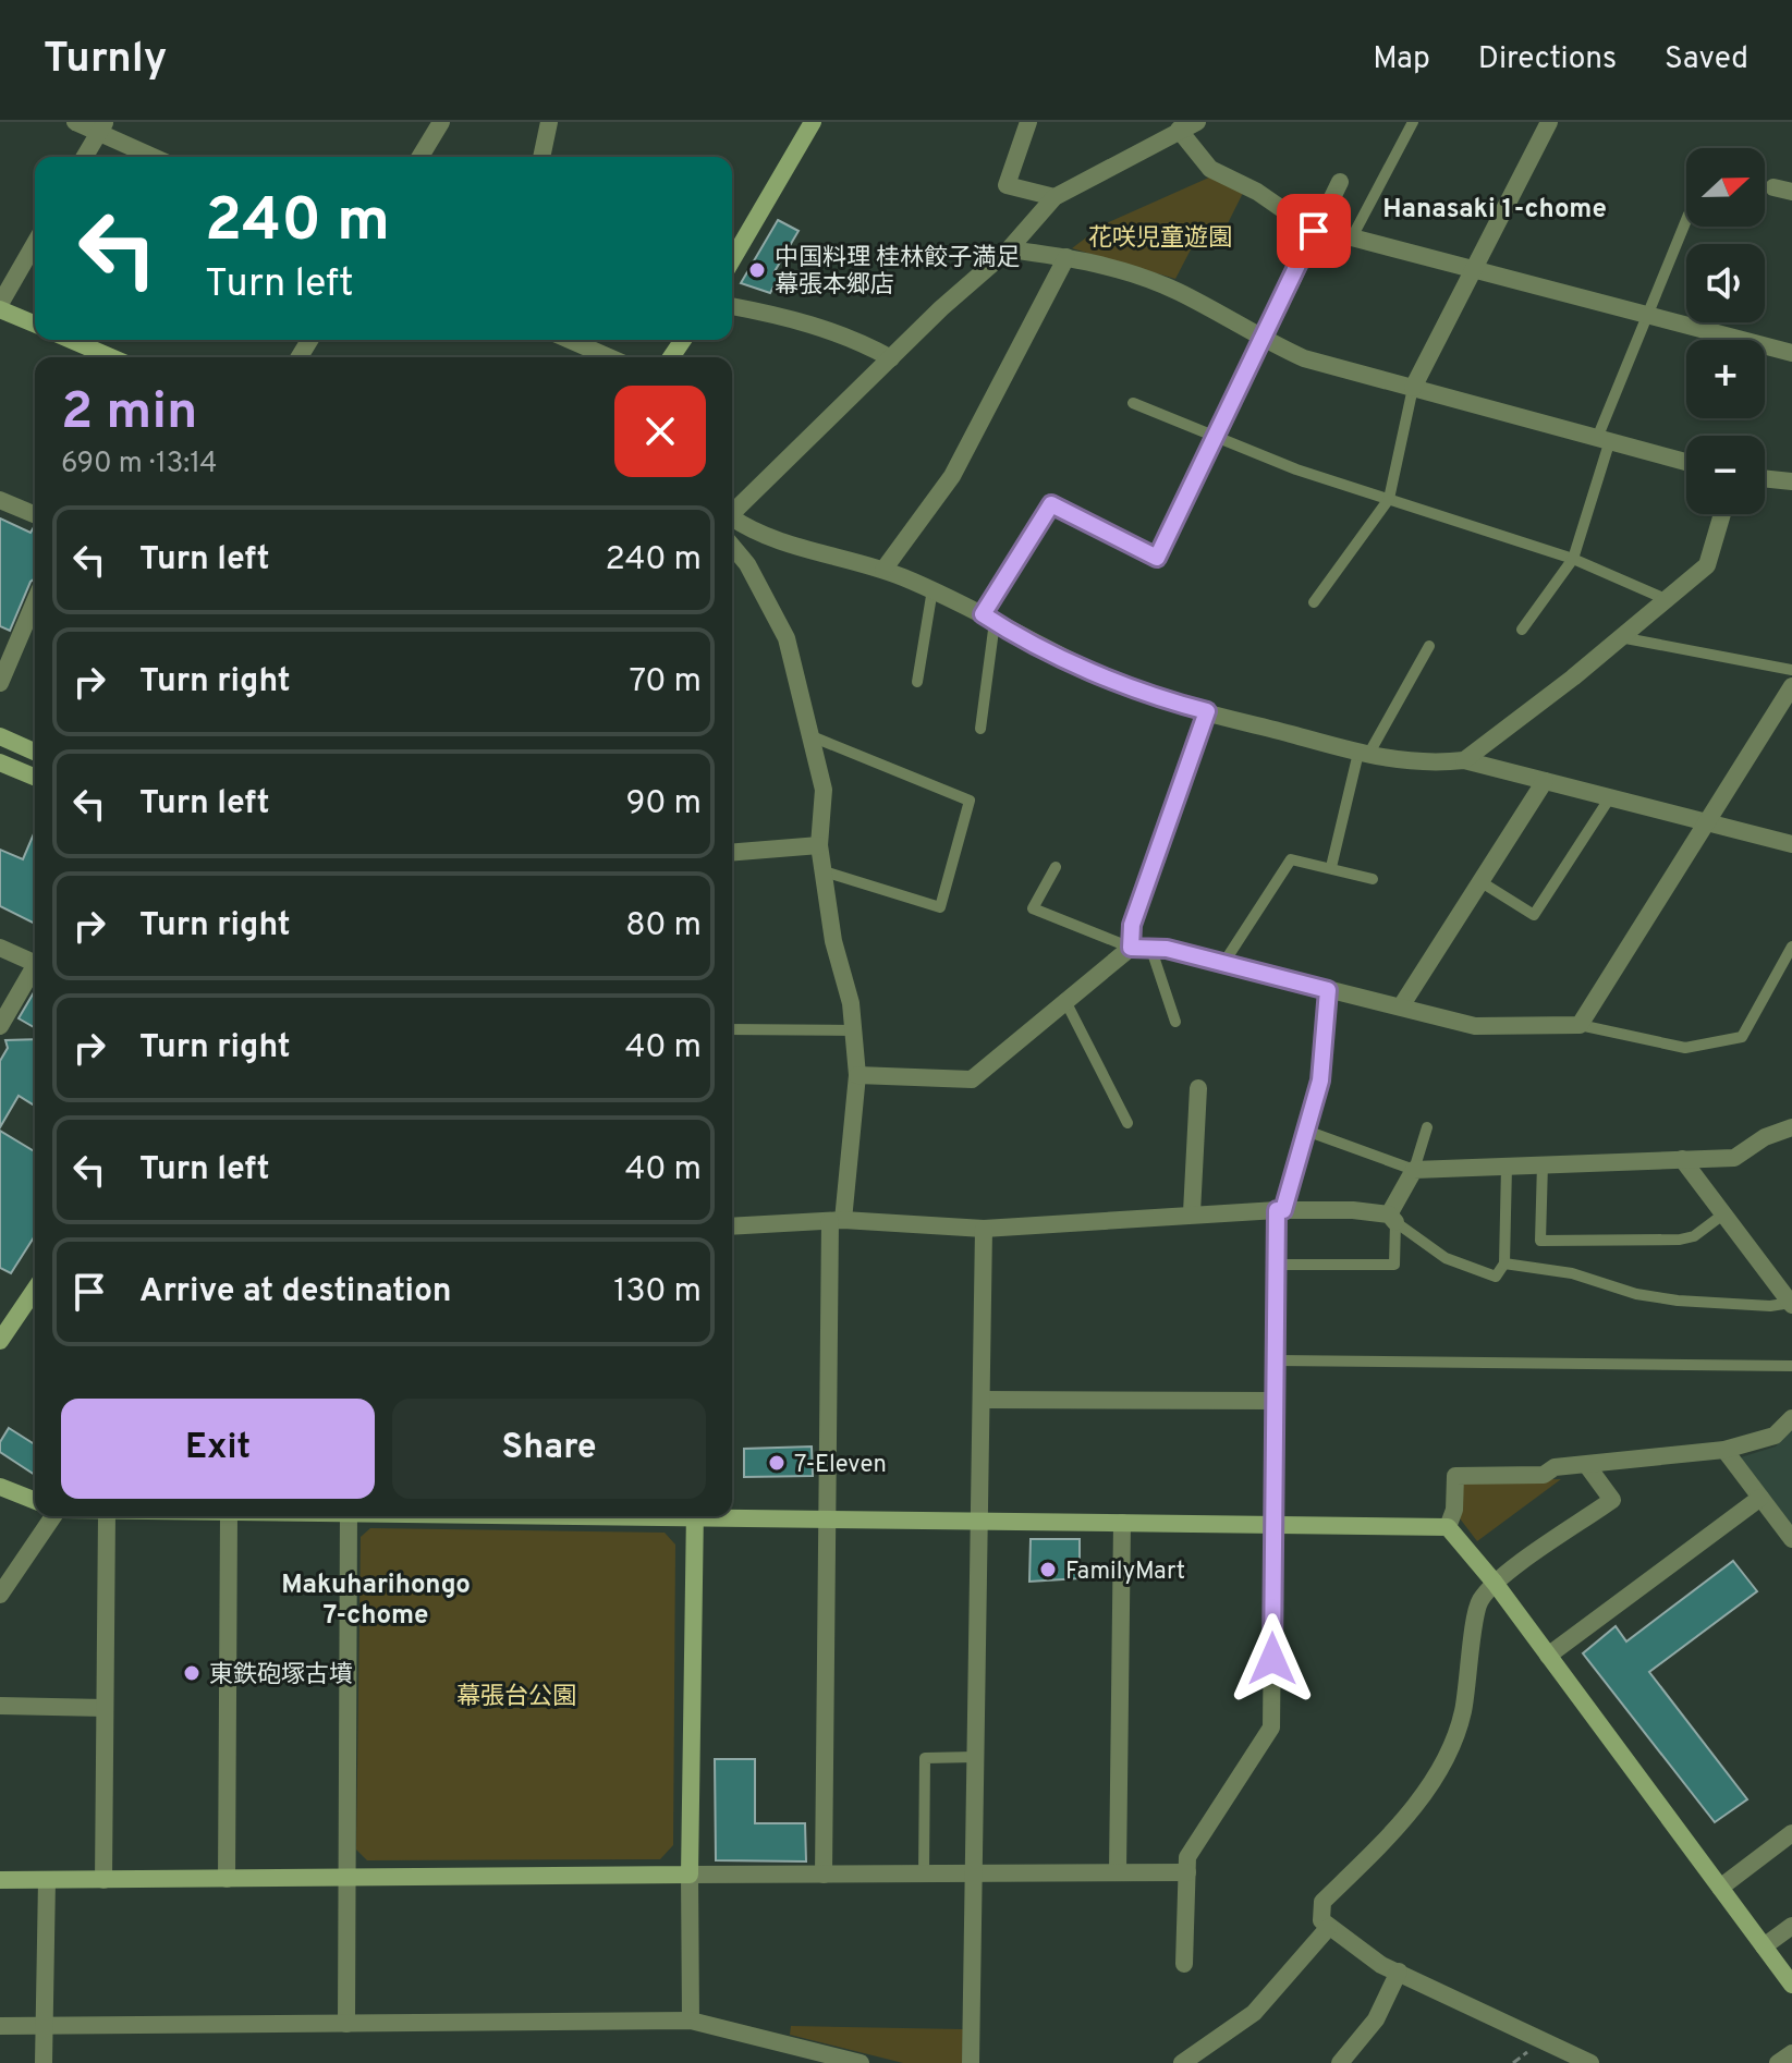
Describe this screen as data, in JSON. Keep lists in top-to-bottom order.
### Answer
{
  "districts": ["Hanasaki 1-chome", "Makuharihongo 7-chome"],
  "parks": ["花咲児童遊園", "幕張台公園"],
  "places": [
    "中国料理 桂林餃子満足 幕張本郷店",
    "7-Eleven",
    "FamilyMart",
    "東鉄砲塚古墳"
  ],
  "north": "right",
  "page": {
    "header": "Turnly",
    "nav": ["Map", "Directions", "Saved"],
    "map_buttons": ["+", "−"],
    "turn": ["240 m", "Turn left"],
    "heading": ["2 min", "690 m · 13:14"],
    "list": [
      {
        "name": "Turn left",
        "value": "240 m"
      },
      {
        "name": "Turn right",
        "value": "70 m"
      },
      {
        "name": "Turn left",
        "value": "90 m"
      },
      {
        "name": "Turn right",
        "value": "80 m"
      },
      {
        "name": "Turn right",
        "value": "40 m"
      },
      {
        "name": "Turn left",
        "value": "40 m"
      },
      {
        "name": "Arrive at destination",
        "value": "130 m"
      }
    ],
    "buttons": ["Exit", "Share"]
  }
}
